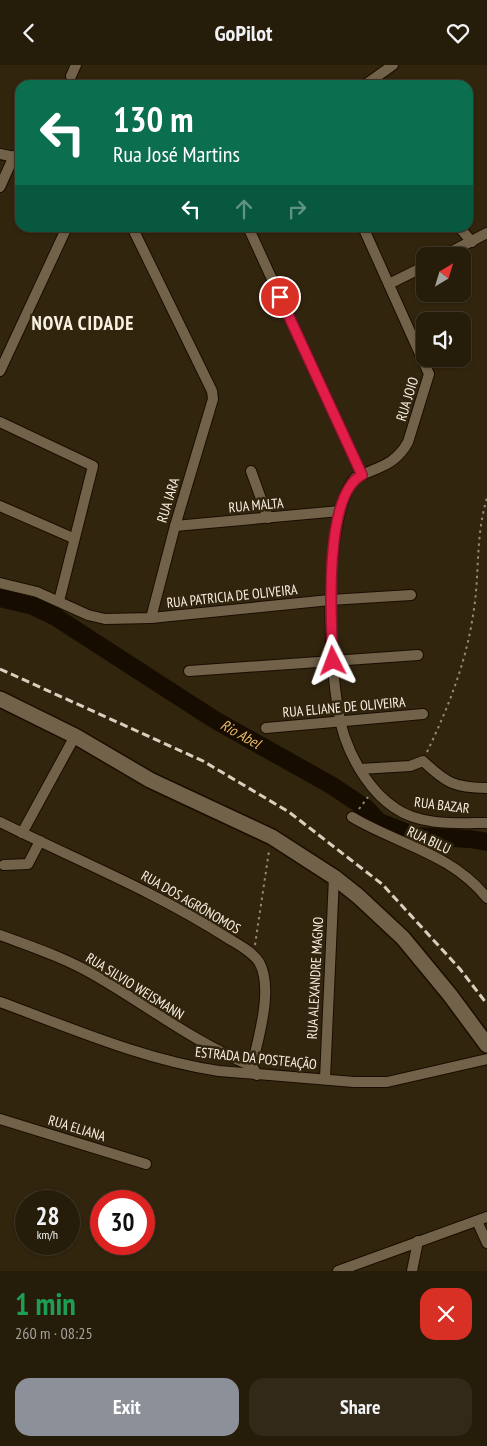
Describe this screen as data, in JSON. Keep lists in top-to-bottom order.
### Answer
{
  "streets": {
    "street": [
      "RUA JOIO",
      "RUA IARA",
      "RUA MALTA",
      "RUA PATRICIA DE OLIVEIRA",
      "RUA ELIANE DE OLIVEIRA",
      "RUA BAZAR",
      "RUA BILU",
      "RUA DOS AGRÔNOMOS",
      "RUA ALEXANDRE MAGNO",
      "RUA SILVIO WEISMANN",
      "ESTRADA DA POSTEAÇÃO",
      "RUA ELIANA"
    ]
  },
  "crossings": [
    ["RUA JOIO", "RUA BAZAR"],
    ["RUA IARA", "RUA MALTA"],
    ["RUA IARA", "RUA PATRICIA DE OLIVEIRA"],
    ["RUA MALTA", "RUA BAZAR"],
    ["RUA PATRICIA DE OLIVEIRA", "RUA BAZAR"],
    ["RUA ELIANE DE OLIVEIRA", "RUA BAZAR"],
    ["RUA ALEXANDRE MAGNO", "ESTRADA DA POSTEAÇÃO"],
    ["RUA SILVIO WEISMANN", "ESTRADA DA POSTEAÇÃO"]
  ],
  "districts": ["NOVA CIDADE"],
  "water": ["Rio Abel"],
  "north": "top right",
  "page": {
    "header": "GoPilot",
    "turn": ["130 m", "Rua José Martins"],
    "speed": "28 km/h",
    "limit": "30",
    "heading": ["1 min", "260 m · 08:25"],
    "buttons": ["Exit", "Share"]
  }
}
